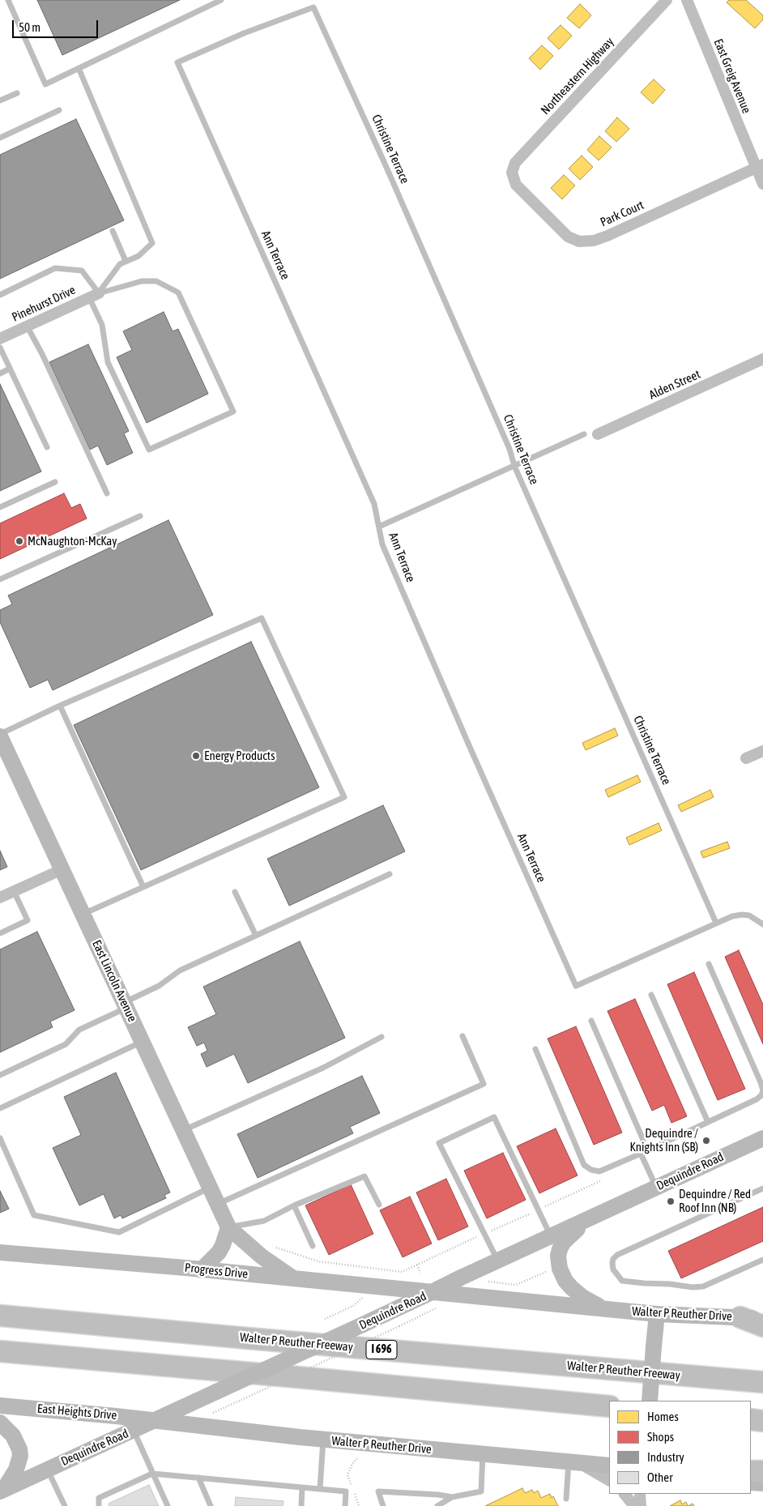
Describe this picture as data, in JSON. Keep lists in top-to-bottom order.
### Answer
{
  "streets": {
    "highway": ["Walter P Reuther Freeway", "I 696"],
    "main road": [
      "East Lincoln Avenue",
      "Dequindre Road",
      "Progress Drive",
      "Walter P Reuther Drive",
      "East Heights Drive"
    ],
    "street": [
      "Northeastern Highway",
      "East Greig Avenue",
      "Park Court",
      "Pinehurst Drive",
      "Alden Street"
    ],
    "lane": ["Christine Terrace", "Ann Terrace"]
  },
  "crossings": [
    ["Northeastern Highway", "Park Court"],
    ["East Greig Avenue", "Park Court"],
    ["Christine Terrace", "Ann Terrace"],
    ["East Lincoln Avenue", "Progress Drive"],
    ["Dequindre Road", "Progress Drive"],
    ["Dequindre Road", "Walter P Reuther Drive"],
    ["Dequindre Road", "East Heights Drive"],
    ["Progress Drive", "Walter P Reuther Drive"],
    ["Walter P Reuther Drive", "East Heights Drive"]
  ],
  "places": [
    "McNaughton-McKay",
    "Energy Products",
    "Dequindre / Knights Inn (SB)",
    "Dequindre / Red Roof Inn (NB)"
  ],
  "legend": [
    "Homes",
    "Shops",
    "Industry",
    "Other"
  ],
  "scale_bar": "50 m"
}
